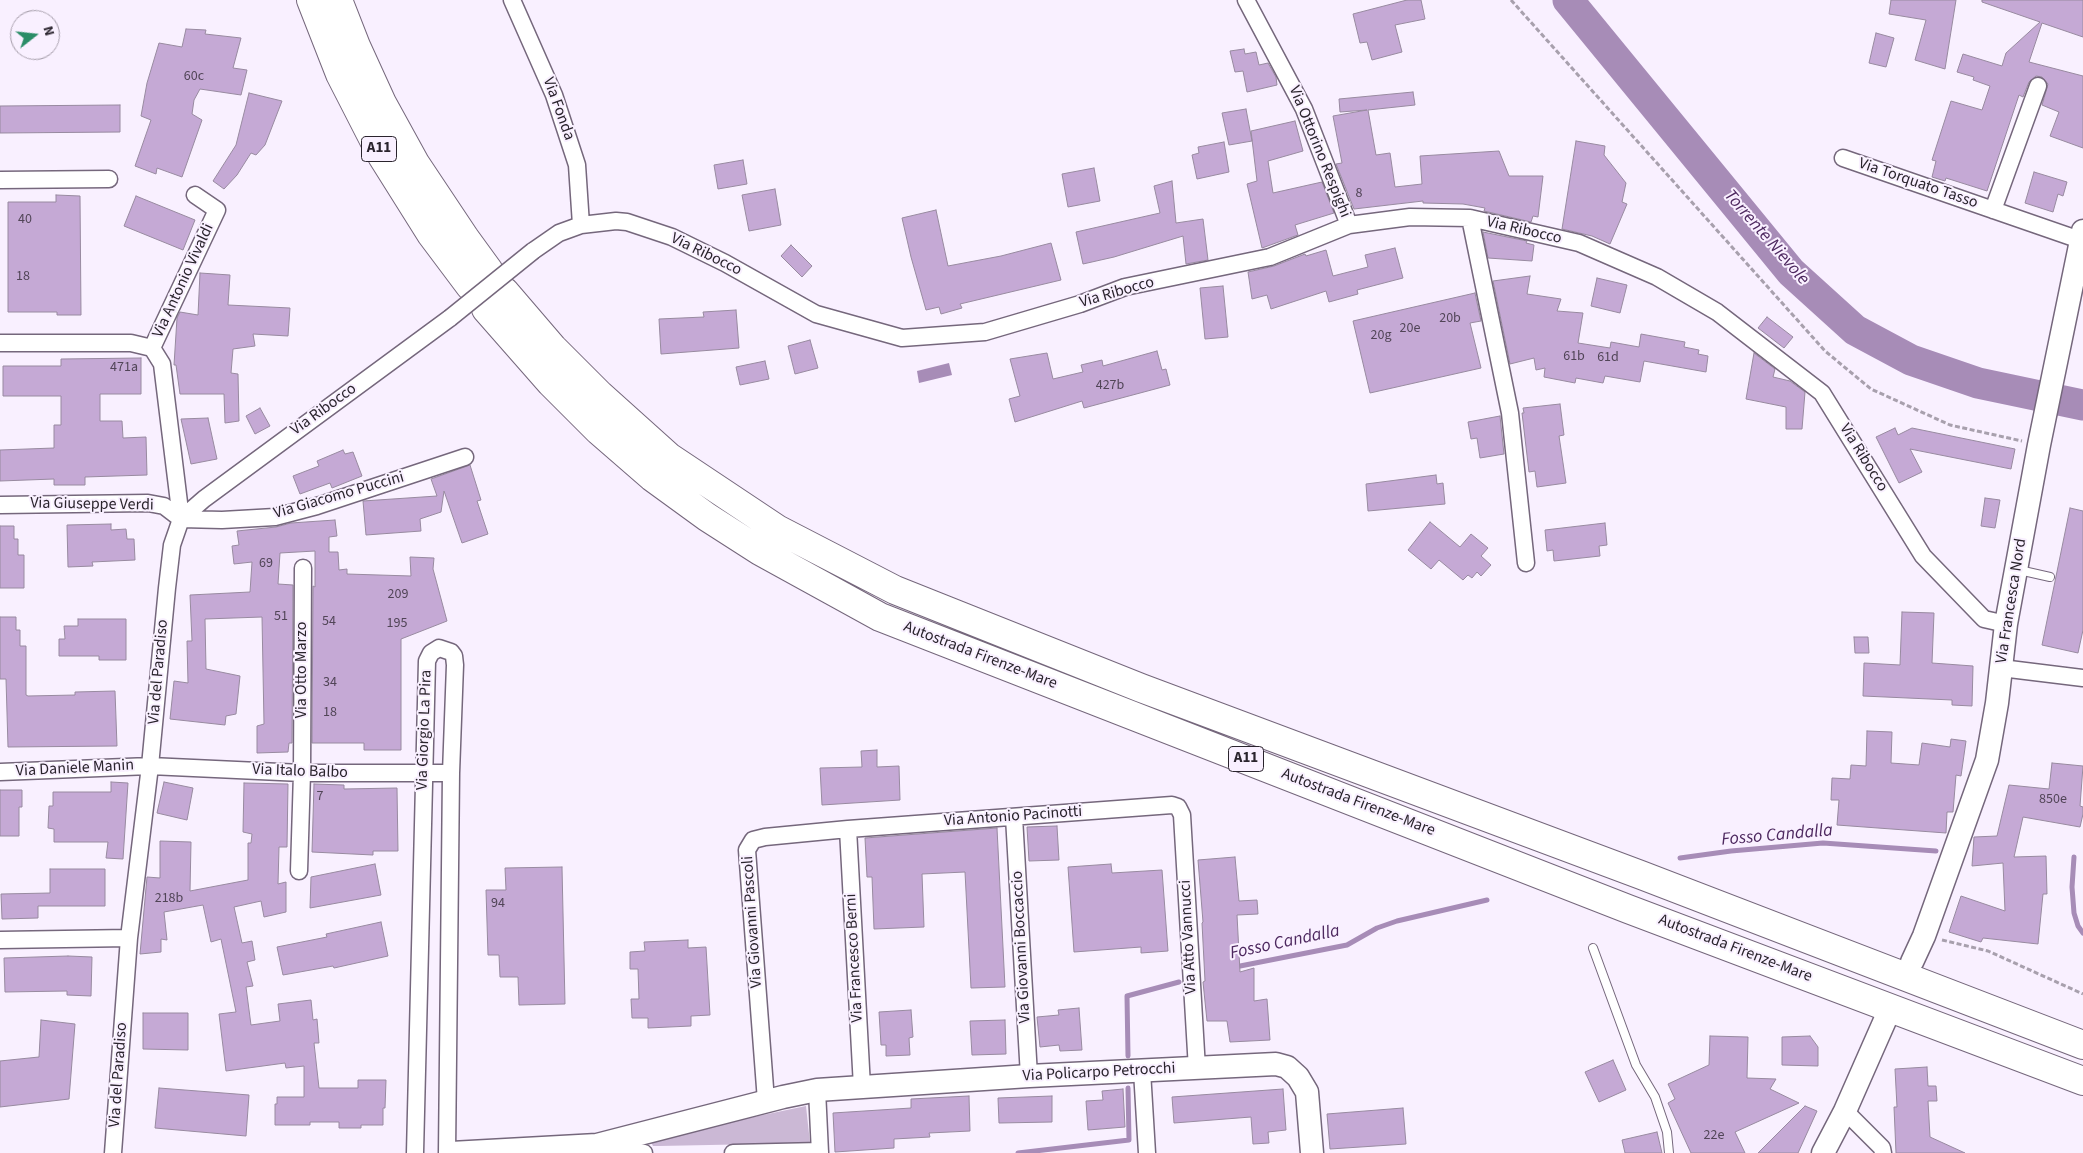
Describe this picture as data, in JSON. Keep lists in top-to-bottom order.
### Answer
{
  "streets": {
    "highway": ["A11", "Autostrada Firenze-Mare"],
    "main road": ["Via Francesca Nord", "Via Policarpo Petrocchi"],
    "street": [
      "Via Fonda",
      "Via Ottorino Respighi",
      "Via Torquato Tasso",
      "Via Ribocco",
      "Via Antonio Vivaldi",
      "Via Giacomo Puccini",
      "Via Giuseppe Verdi",
      "Via Otto Marzo",
      "Via del Paradiso",
      "Via Giorgio La Pira",
      "Via Daniele Manin",
      "Via Italo Balbo",
      "Via Antonio Pacinotti",
      "Via Giovanni Pascoli",
      "Via Atto Vannucci",
      "Via Giovanni Boccaccio",
      "Via Francesco Berni"
    ]
  },
  "crossings": [
    ["Via Fonda", "Via Ribocco"],
    ["Via Ottorino Respighi", "Via Ribocco"],
    ["Via Torquato Tasso", "Via Francesca Nord"],
    ["Via Ribocco", "Via Giacomo Puccini"],
    ["Via Ribocco", "Via Giuseppe Verdi"],
    ["Via Ribocco", "Via Francesca Nord"],
    ["Via Ribocco", "Via del Paradiso"],
    ["Via Antonio Vivaldi", "Via del Paradiso"],
    ["Via Giacomo Puccini", "Via Giuseppe Verdi"],
    ["Via Giacomo Puccini", "Via del Paradiso"],
    ["Via Giuseppe Verdi", "Via del Paradiso"],
    ["Via Otto Marzo", "Via Italo Balbo"],
    ["Via del Paradiso", "Via Daniele Manin"],
    ["Via del Paradiso", "Via Italo Balbo"],
    ["Via Giorgio La Pira", "Via Italo Balbo"],
    ["Via Daniele Manin", "Via Italo Balbo"],
    ["Via Antonio Pacinotti", "Via Giovanni Pascoli"],
    ["Via Antonio Pacinotti", "Via Atto Vannucci"],
    ["Via Antonio Pacinotti", "Via Giovanni Boccaccio"],
    ["Via Antonio Pacinotti", "Via Francesco Berni"],
    ["Via Giovanni Pascoli", "Via Francesco Berni"],
    ["Via Giovanni Pascoli", "Via Policarpo Petrocchi"],
    ["Via Atto Vannucci", "Via Policarpo Petrocchi"],
    ["Via Giovanni Boccaccio", "Via Policarpo Petrocchi"],
    ["Via Francesco Berni", "Via Policarpo Petrocchi"]
  ],
  "water": ["Torrente Nievole", "Fosso Candalla"],
  "house_numbers": [
    "60c",
    "8",
    "40",
    "18",
    "20b",
    "20e",
    "20g",
    "61b",
    "61d",
    "471a",
    "427b",
    "69",
    "209",
    "51",
    "54",
    "195",
    "34",
    "18",
    "7",
    "850e",
    "218b",
    "94",
    "22e"
  ],
  "north": "right"
}
